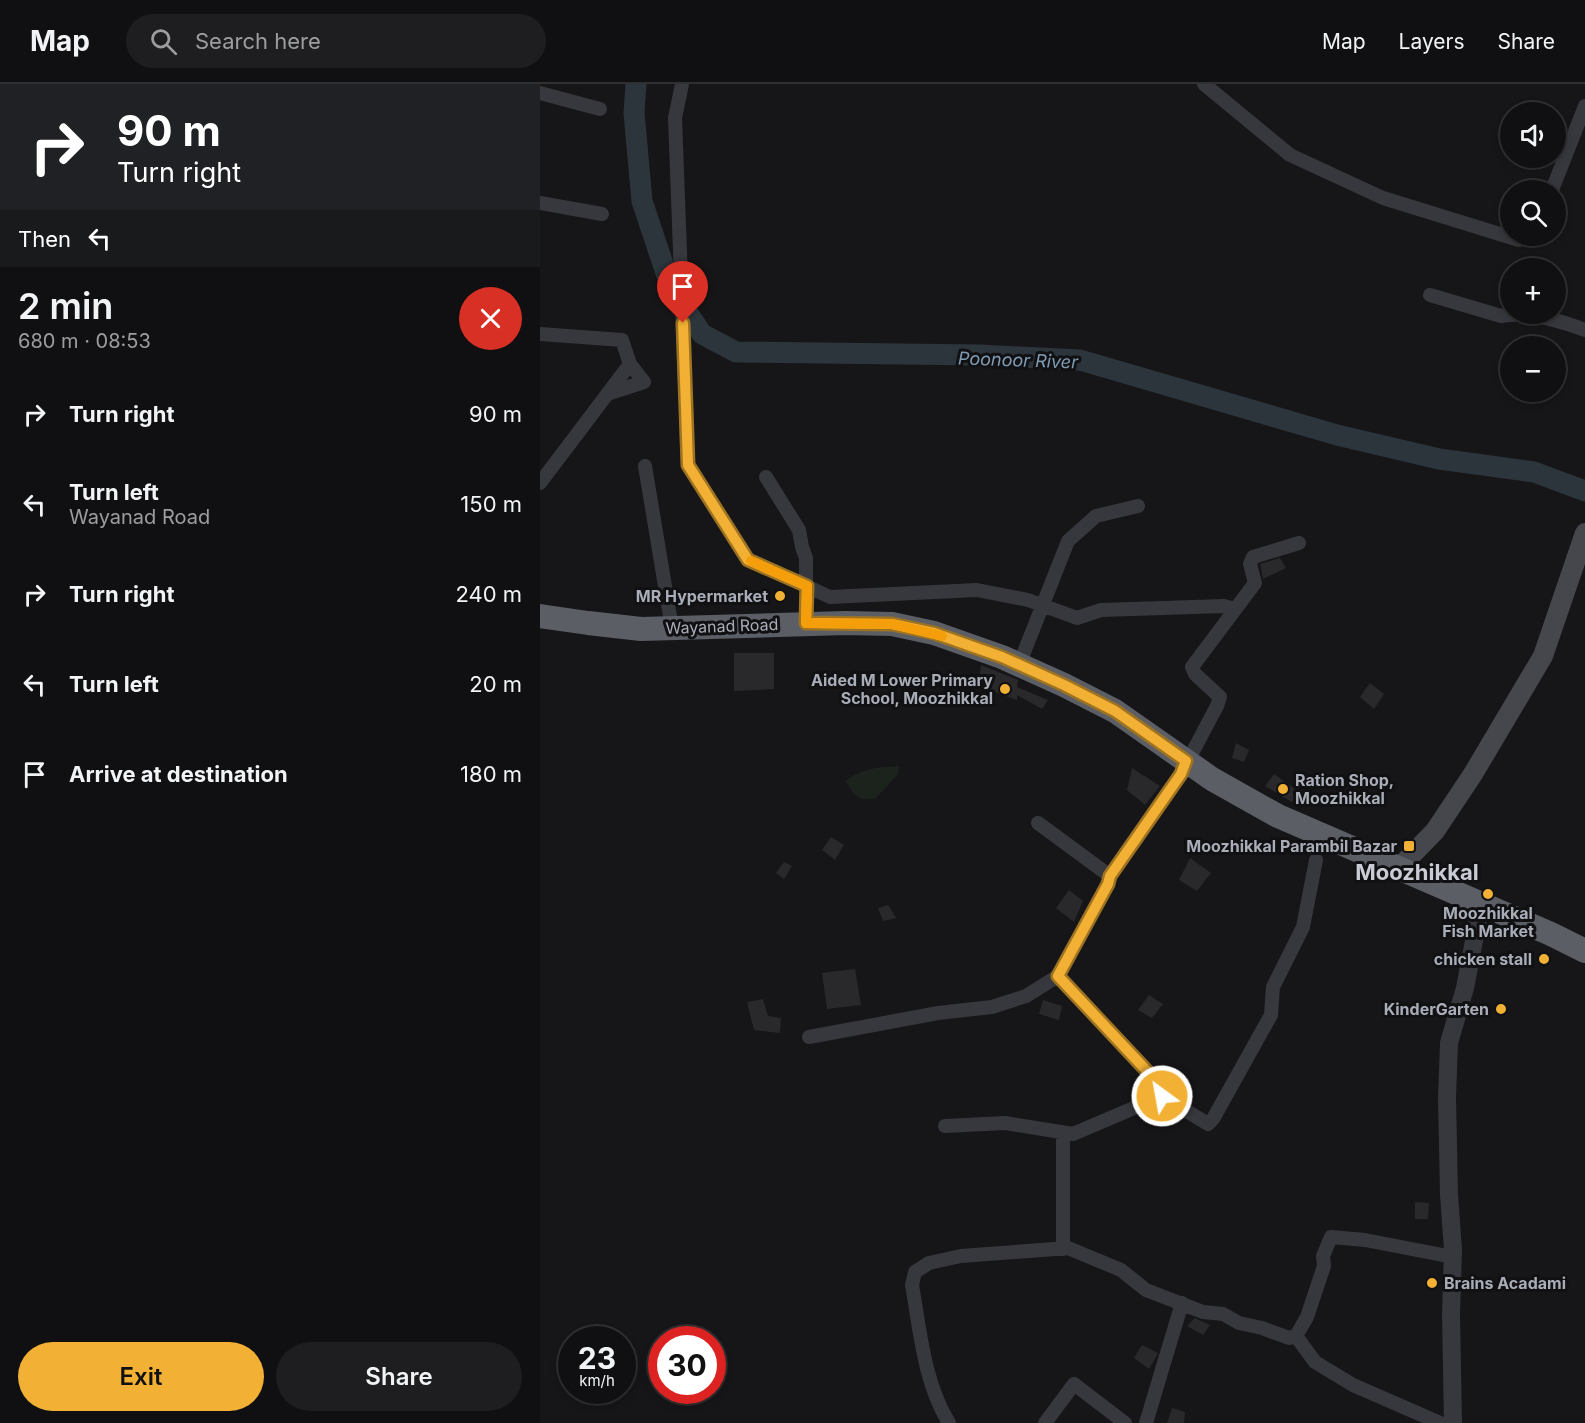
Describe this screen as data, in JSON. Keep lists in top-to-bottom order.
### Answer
{
  "streets": {
    "highway": ["Wayanad Road"]
  },
  "districts": ["Moozhikkal"],
  "water": ["Poonoor River"],
  "places": {
    "other": [
      "MR Hypermarket",
      "Aided M Lower Primary School, Moozhikkal",
      "Ration Shop, Moozhikkal",
      "Moozhikkal Fish Market",
      "chicken stall",
      "KinderGarten",
      "Brains Acadami"
    ],
    "transit": ["Moozhikkal Parambil Bazar"]
  },
  "page": {
    "header": "Map",
    "search": "Search here",
    "nav": ["Map", "Layers", "Share"],
    "turn": ["90 m", "Turn right"],
    "map_buttons": ["+", "−"],
    "then": "Then",
    "heading": ["2 min", "680 m · 08:53"],
    "list": [
      {
        "name": "Turn right",
        "value": "90 m"
      },
      {
        "name": "Turn left",
        "note": "Wayanad Road",
        "value": "150 m"
      },
      {
        "name": "Turn right",
        "value": "240 m"
      },
      {
        "name": "Turn left",
        "value": "20 m"
      },
      {
        "name": "Arrive at destination",
        "value": "180 m"
      }
    ],
    "speed": "23 km/h",
    "limit": "30",
    "buttons": ["Exit", "Share"]
  }
}
